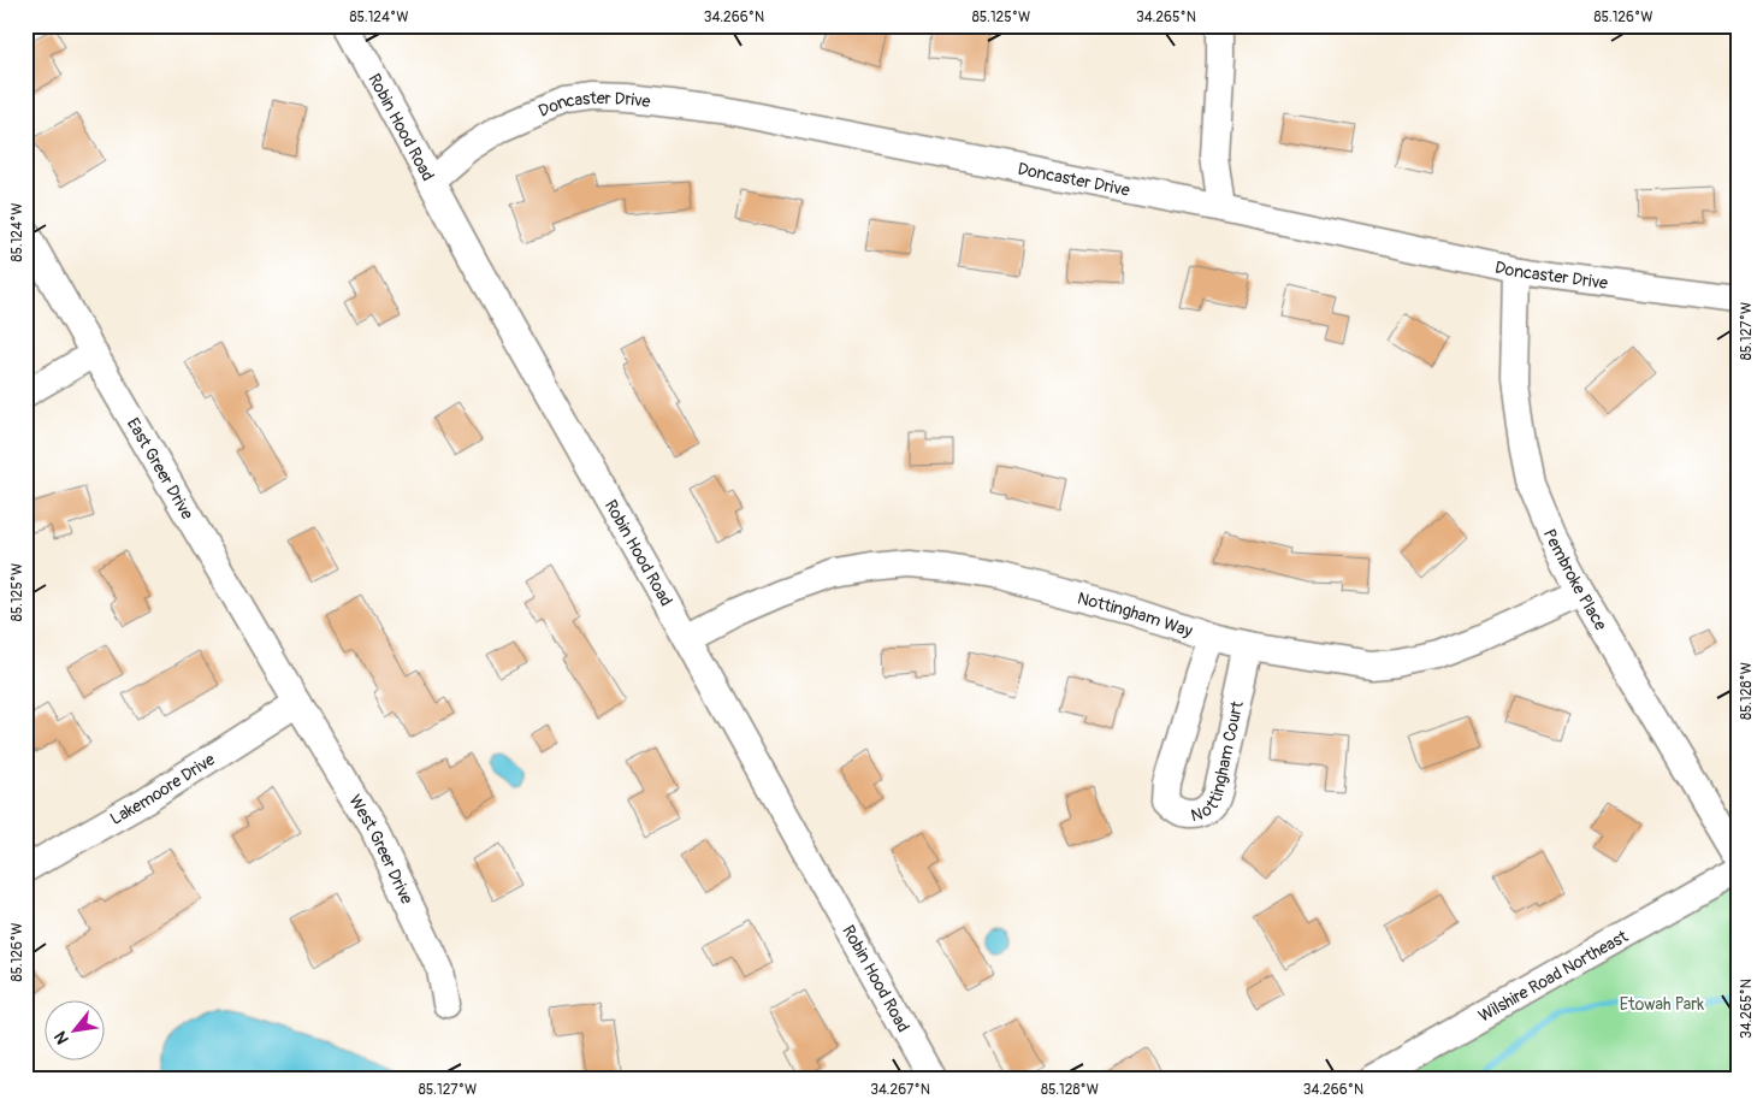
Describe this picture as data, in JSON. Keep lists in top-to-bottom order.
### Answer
{
  "streets": {
    "street": [
      "Doncaster Drive",
      "Robin Hood Road",
      "East Greer Drive",
      "Pembroke Place",
      "Nottingham Way",
      "Nottingham Court",
      "Lakemoore Drive",
      "West Greer Drive",
      "Wilshire Road Northeast"
    ]
  },
  "crossings": [
    ["Doncaster Drive", "Robin Hood Road"],
    ["Doncaster Drive", "Pembroke Place"],
    ["Robin Hood Road", "Nottingham Way"],
    ["East Greer Drive", "Lakemoore Drive"],
    ["East Greer Drive", "West Greer Drive"],
    ["Pembroke Place", "Nottingham Way"],
    ["Nottingham Way", "Nottingham Court"],
    ["Lakemoore Drive", "West Greer Drive"]
  ],
  "parks": ["Etowah Park"],
  "north": "bottom left",
  "coordinates": [
    "85.124°W",
    "34.266°N",
    "85.125°W",
    "34.265°N",
    "85.126°W",
    "85.127°W",
    "85.128°W",
    "34.267°N"
  ]
}
